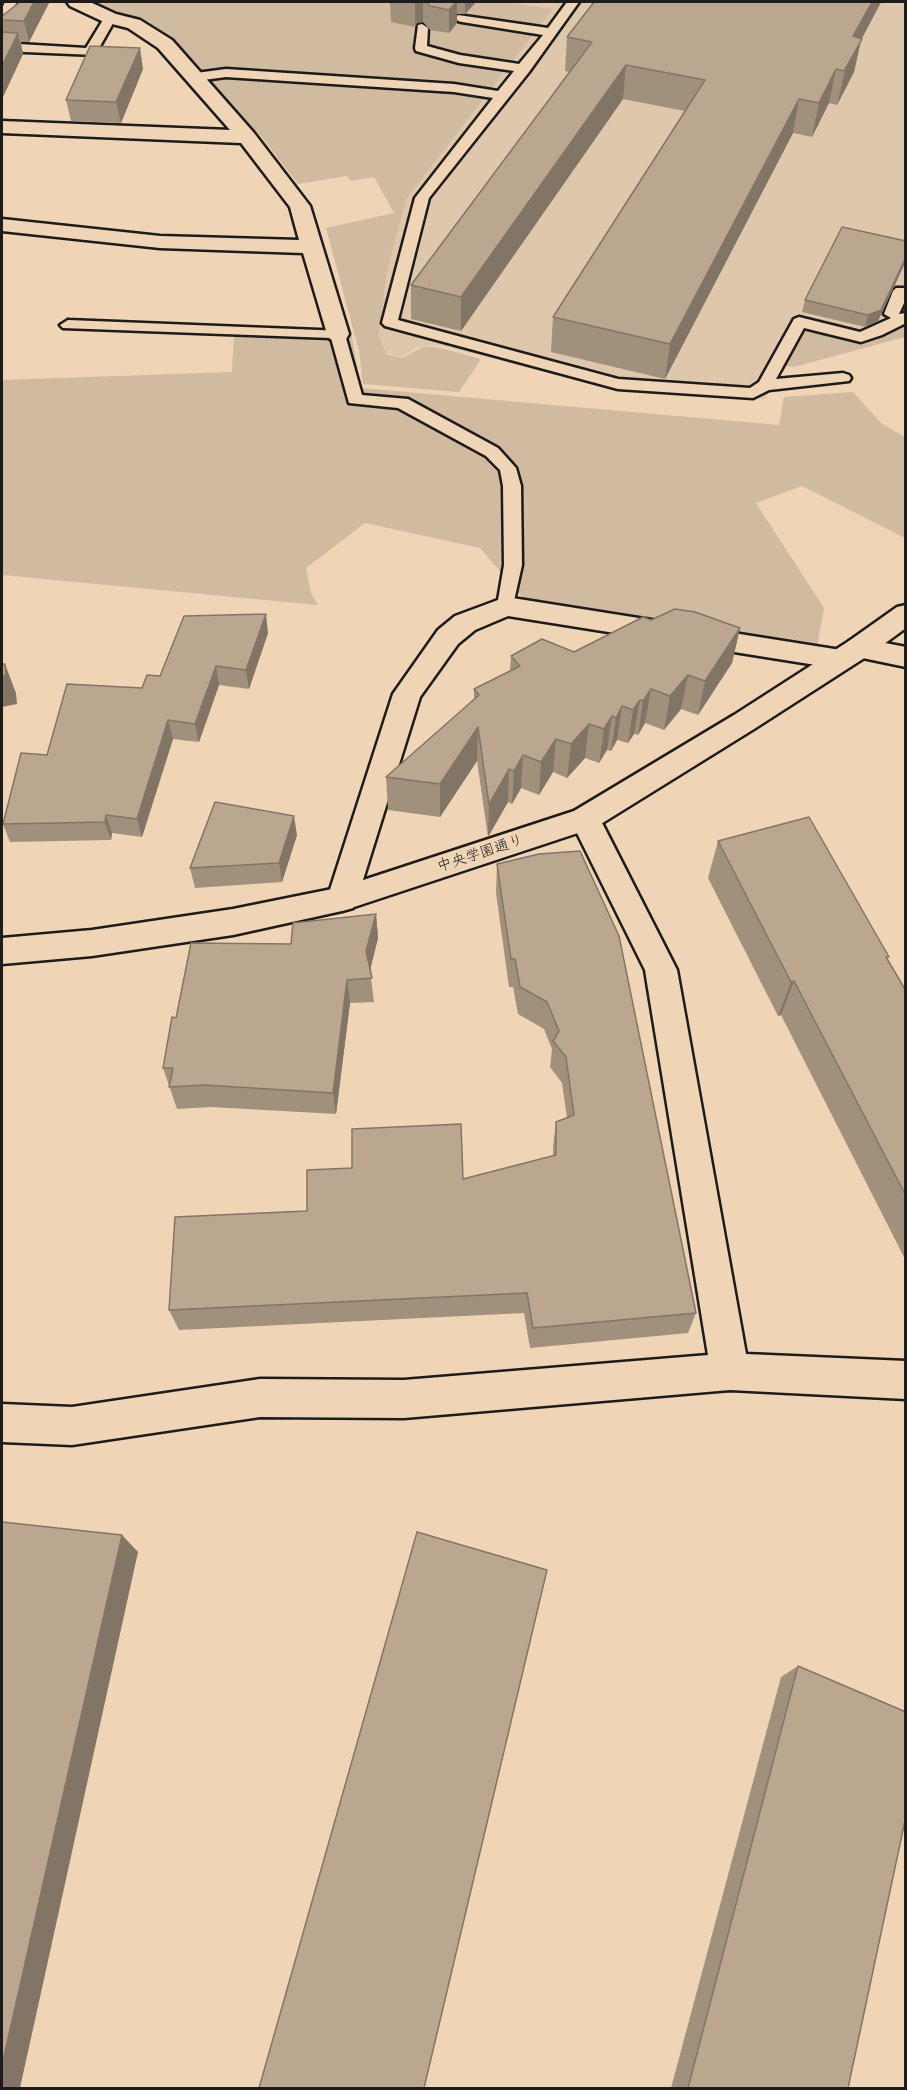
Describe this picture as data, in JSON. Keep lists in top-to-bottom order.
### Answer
{
  "streets": {
    "street": ["中央学園通り"]
  }
}
